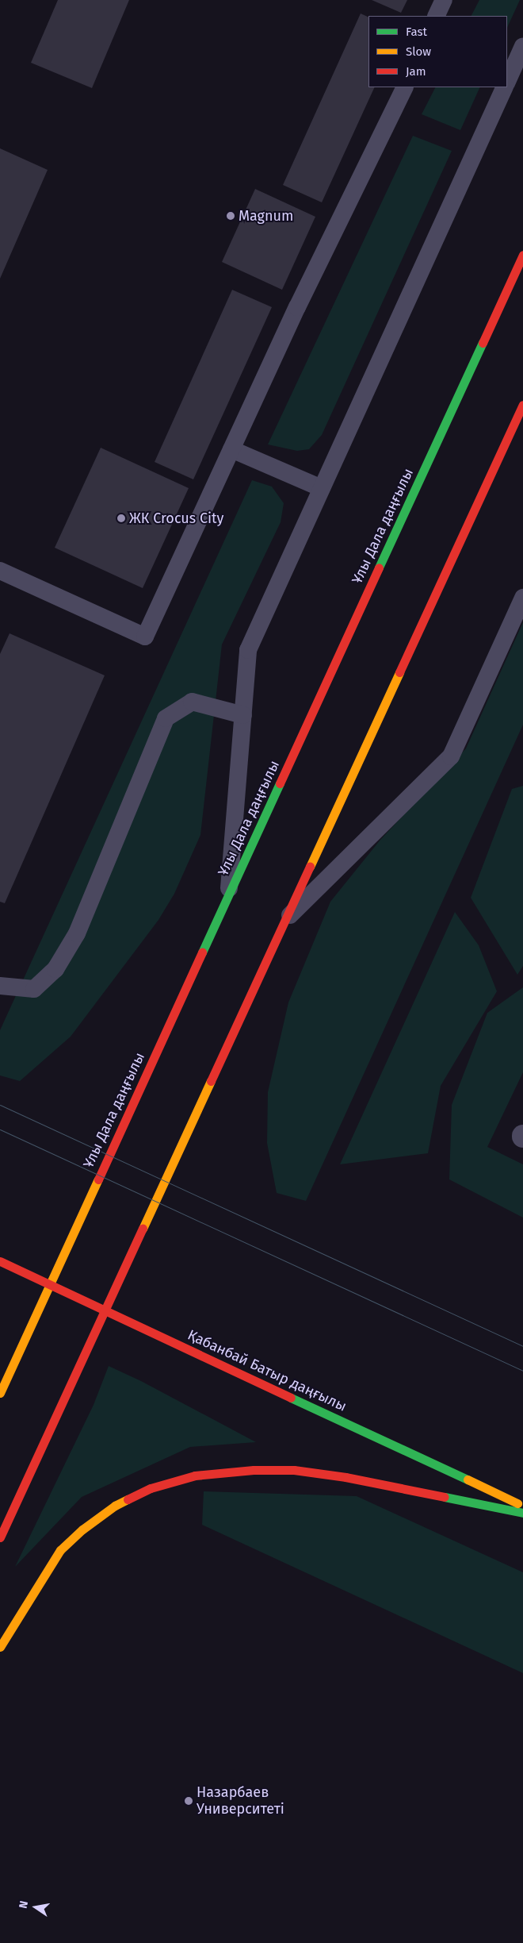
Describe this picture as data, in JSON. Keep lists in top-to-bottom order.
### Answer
{
  "streets": {
    "main road": ["Ұлы Дала даңғылы", "Қабанбай Батыр даңғылы"]
  },
  "crossings": [
    ["Ұлы Дала даңғылы", "Қабанбай Батыр даңғылы"]
  ],
  "places": ["Magnum", "ЖК Crocus City", "Назарбаев Университеті"],
  "legend": ["Fast", "Slow", "Jam"],
  "north": "left"
}
